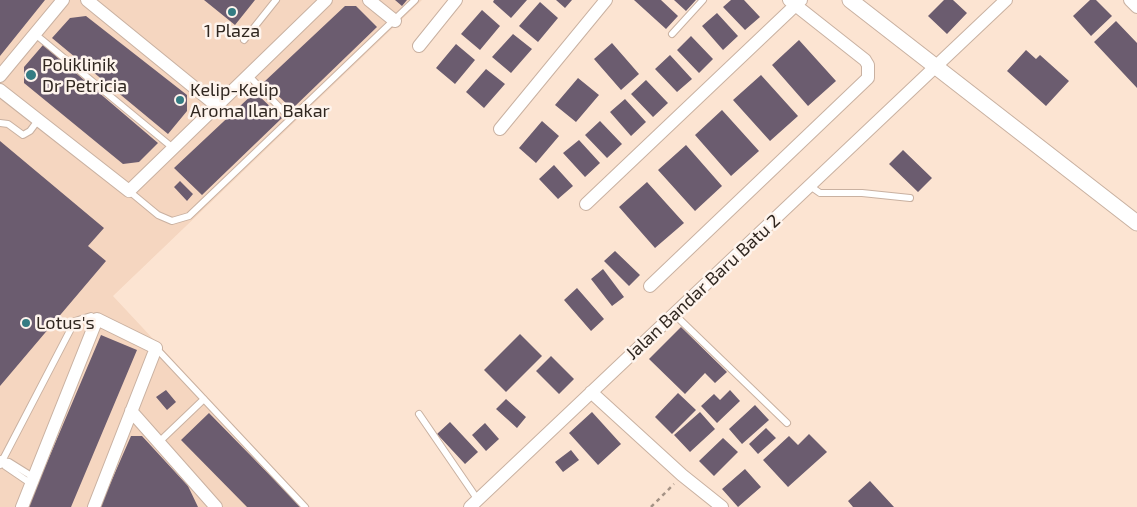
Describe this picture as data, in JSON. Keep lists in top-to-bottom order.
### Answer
{
  "streets": {
    "street": ["Jalan Bandar Baru Batu 2"]
  },
  "places": [
    "1 Plaza",
    "Poliklinik Dr Petricia",
    "Kelip-Kelip Aroma Ilan Bakar",
    "Lotus's"
  ]
}
